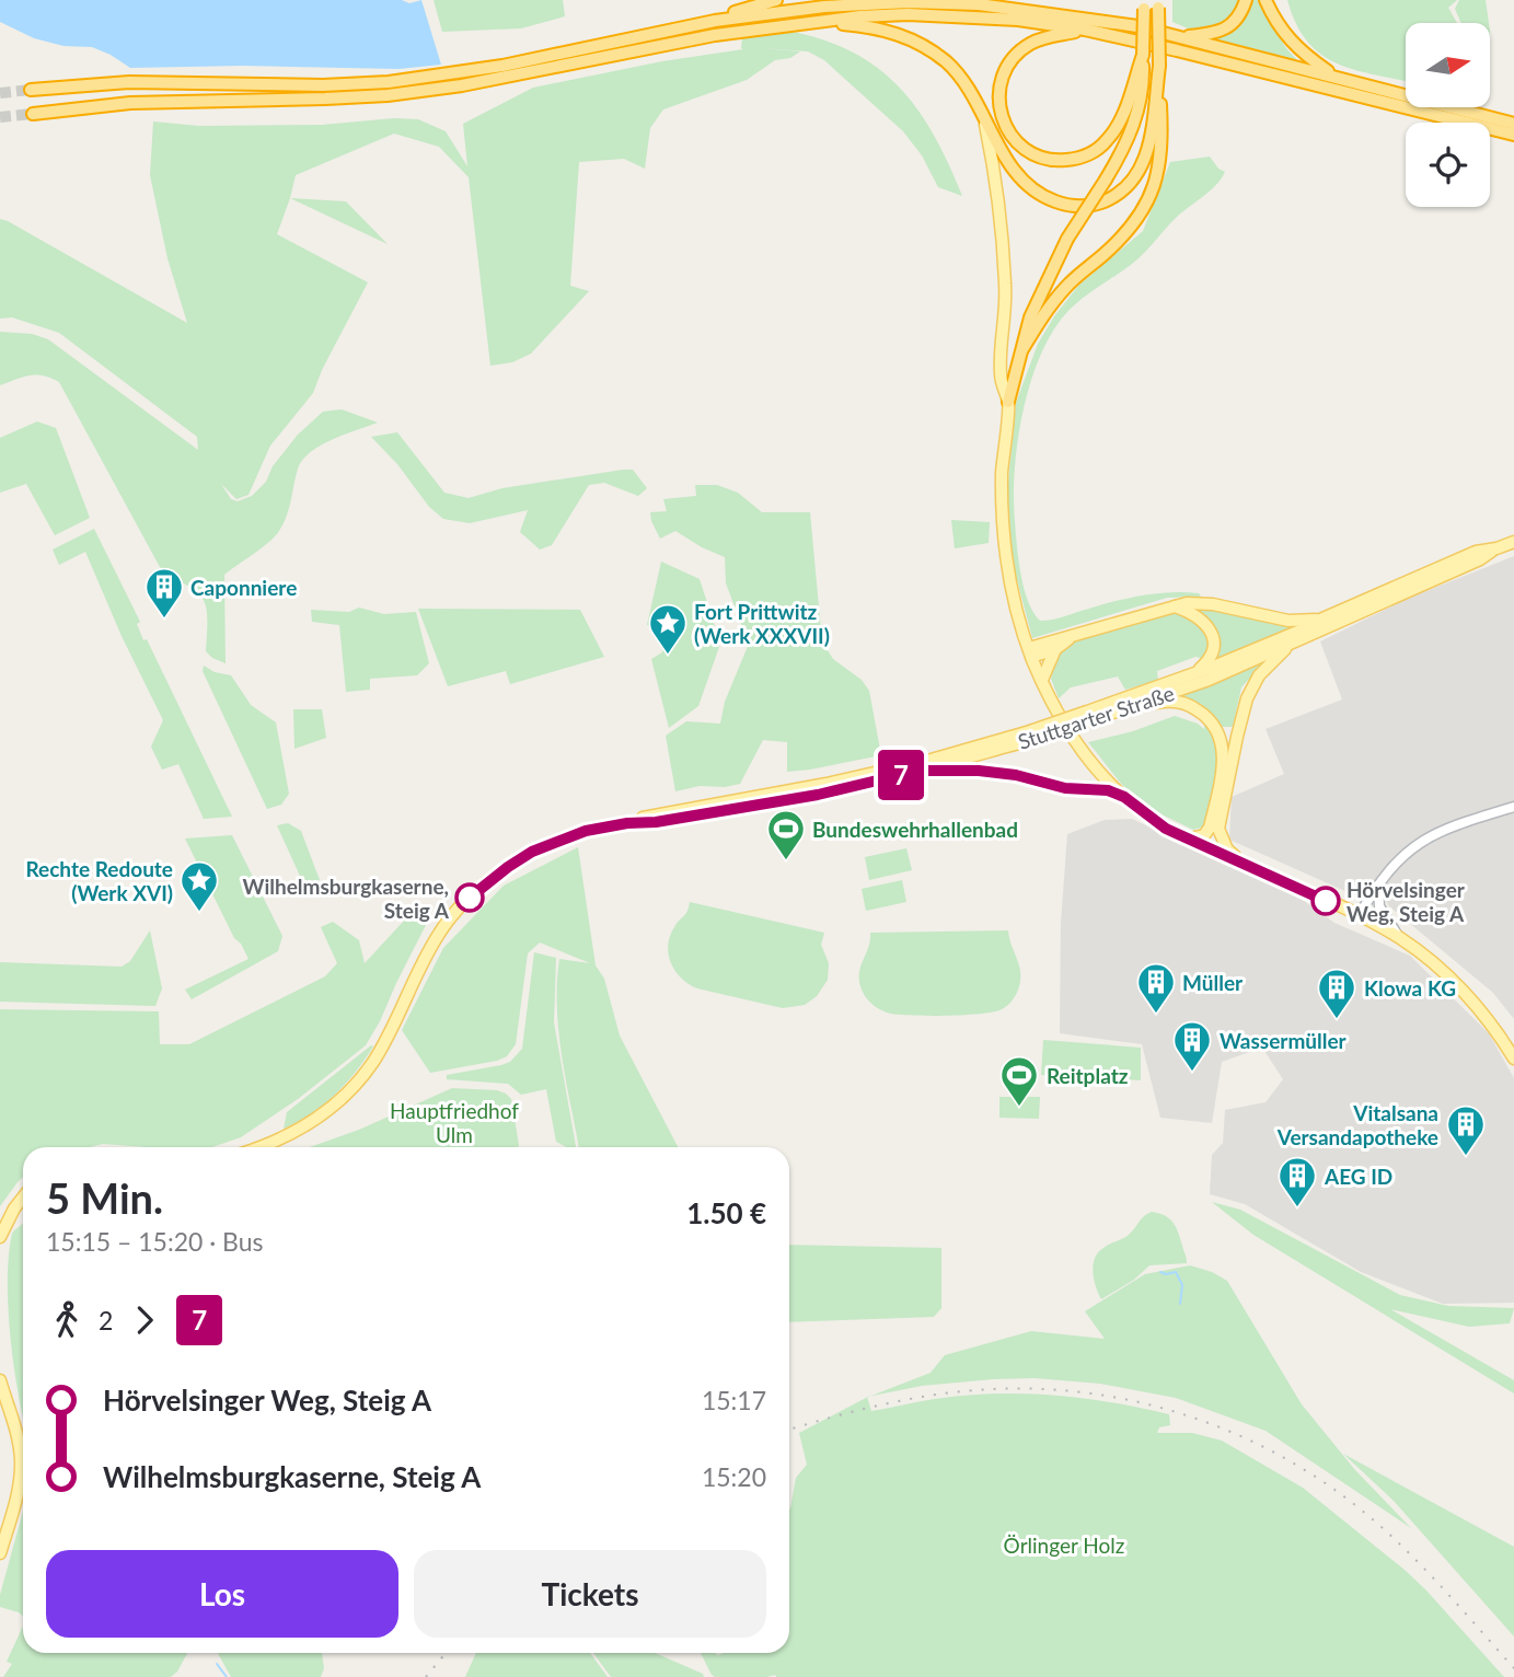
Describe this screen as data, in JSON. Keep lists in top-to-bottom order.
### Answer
{
  "streets": {
    "main road": ["Stuttgarter Straße"]
  },
  "parks": ["Hauptfriedhof Ulm", "Örlinger Holz"],
  "places": {
    "building": [
      "Caponniere",
      "Müller",
      "Klowa KG",
      "Wassermüller",
      "Vitalsana Versandapotheke",
      "AEG ID"
    ],
    "place": ["Fort Prittwitz (Werk XXXVII)", "Rechte Redoute (Werk XVI)"],
    "sports": ["Bundeswehrhallenbad", "Reitplatz"],
    "other": ["Wilhelmsburgkaserne, Steig A", "Hörvelsinger Weg, Steig A"]
  },
  "lines": ["bus line 7"],
  "north": "right",
  "page": {
    "on_map": "7",
    "heading": ["5 Min.", "15:15 – 15:20 · Bus", "1.50 €"],
    "legs": ["2", "7"],
    "list": [
      {
        "name": "Hörvelsinger Weg, Steig A",
        "value": "15:17"
      },
      {
        "name": "Wilhelmsburgkaserne, Steig A",
        "value": "15:20"
      }
    ],
    "buttons": ["Los", "Tickets"]
  }
}
